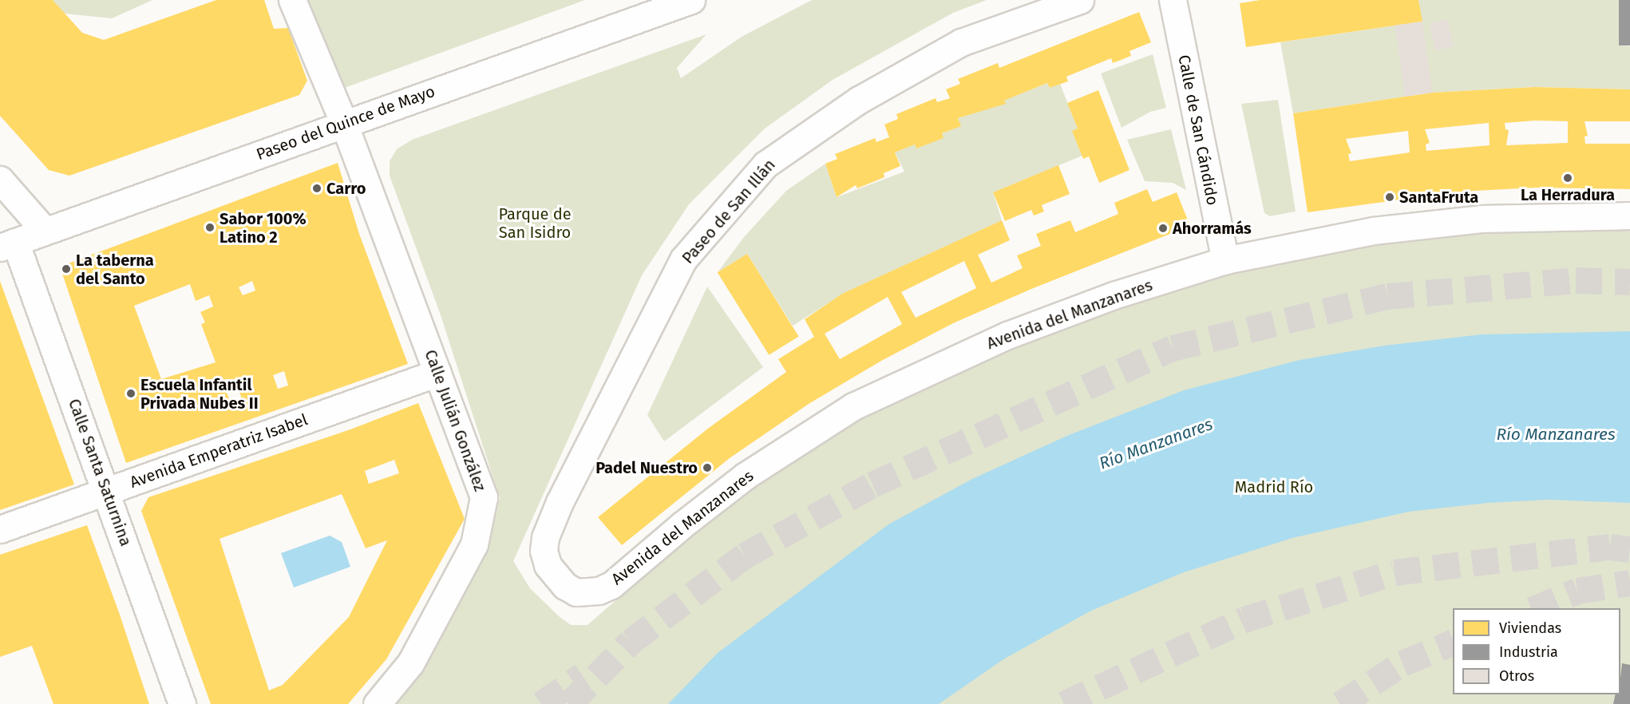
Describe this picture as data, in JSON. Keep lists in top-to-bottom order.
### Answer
{
  "streets": {
    "street": [
      "Paseo del Quince de Mayo",
      "Calle de San Cándido",
      "Paseo de San Illán",
      "Avenida del Manzanares",
      "Calle Julián González",
      "Avenida Emperatriz Isabel",
      "Calle Santa Saturnina"
    ]
  },
  "crossings": [
    ["Paseo del Quince de Mayo", "Calle Julián González"],
    ["Paseo del Quince de Mayo", "Calle Santa Saturnina"],
    ["Calle de San Cándido", "Avenida del Manzanares"],
    ["Paseo de San Illán", "Avenida del Manzanares"],
    ["Calle Julián González", "Avenida Emperatriz Isabel"],
    ["Avenida Emperatriz Isabel", "Calle Santa Saturnina"]
  ],
  "water": ["Río Manzanares"],
  "parks": ["Parque de San Isidro", "Madrid Río"],
  "places": [
    "La Herradura",
    "Carro",
    "SantaFruta",
    "Sabor 100% Latino 2",
    "Ahorramás",
    "La taberna del Santo",
    "Escuela Infantil Privada Nubes II",
    "Padel Nuestro"
  ],
  "legend": ["Viviendas", "Industria", "Otros"]
}
